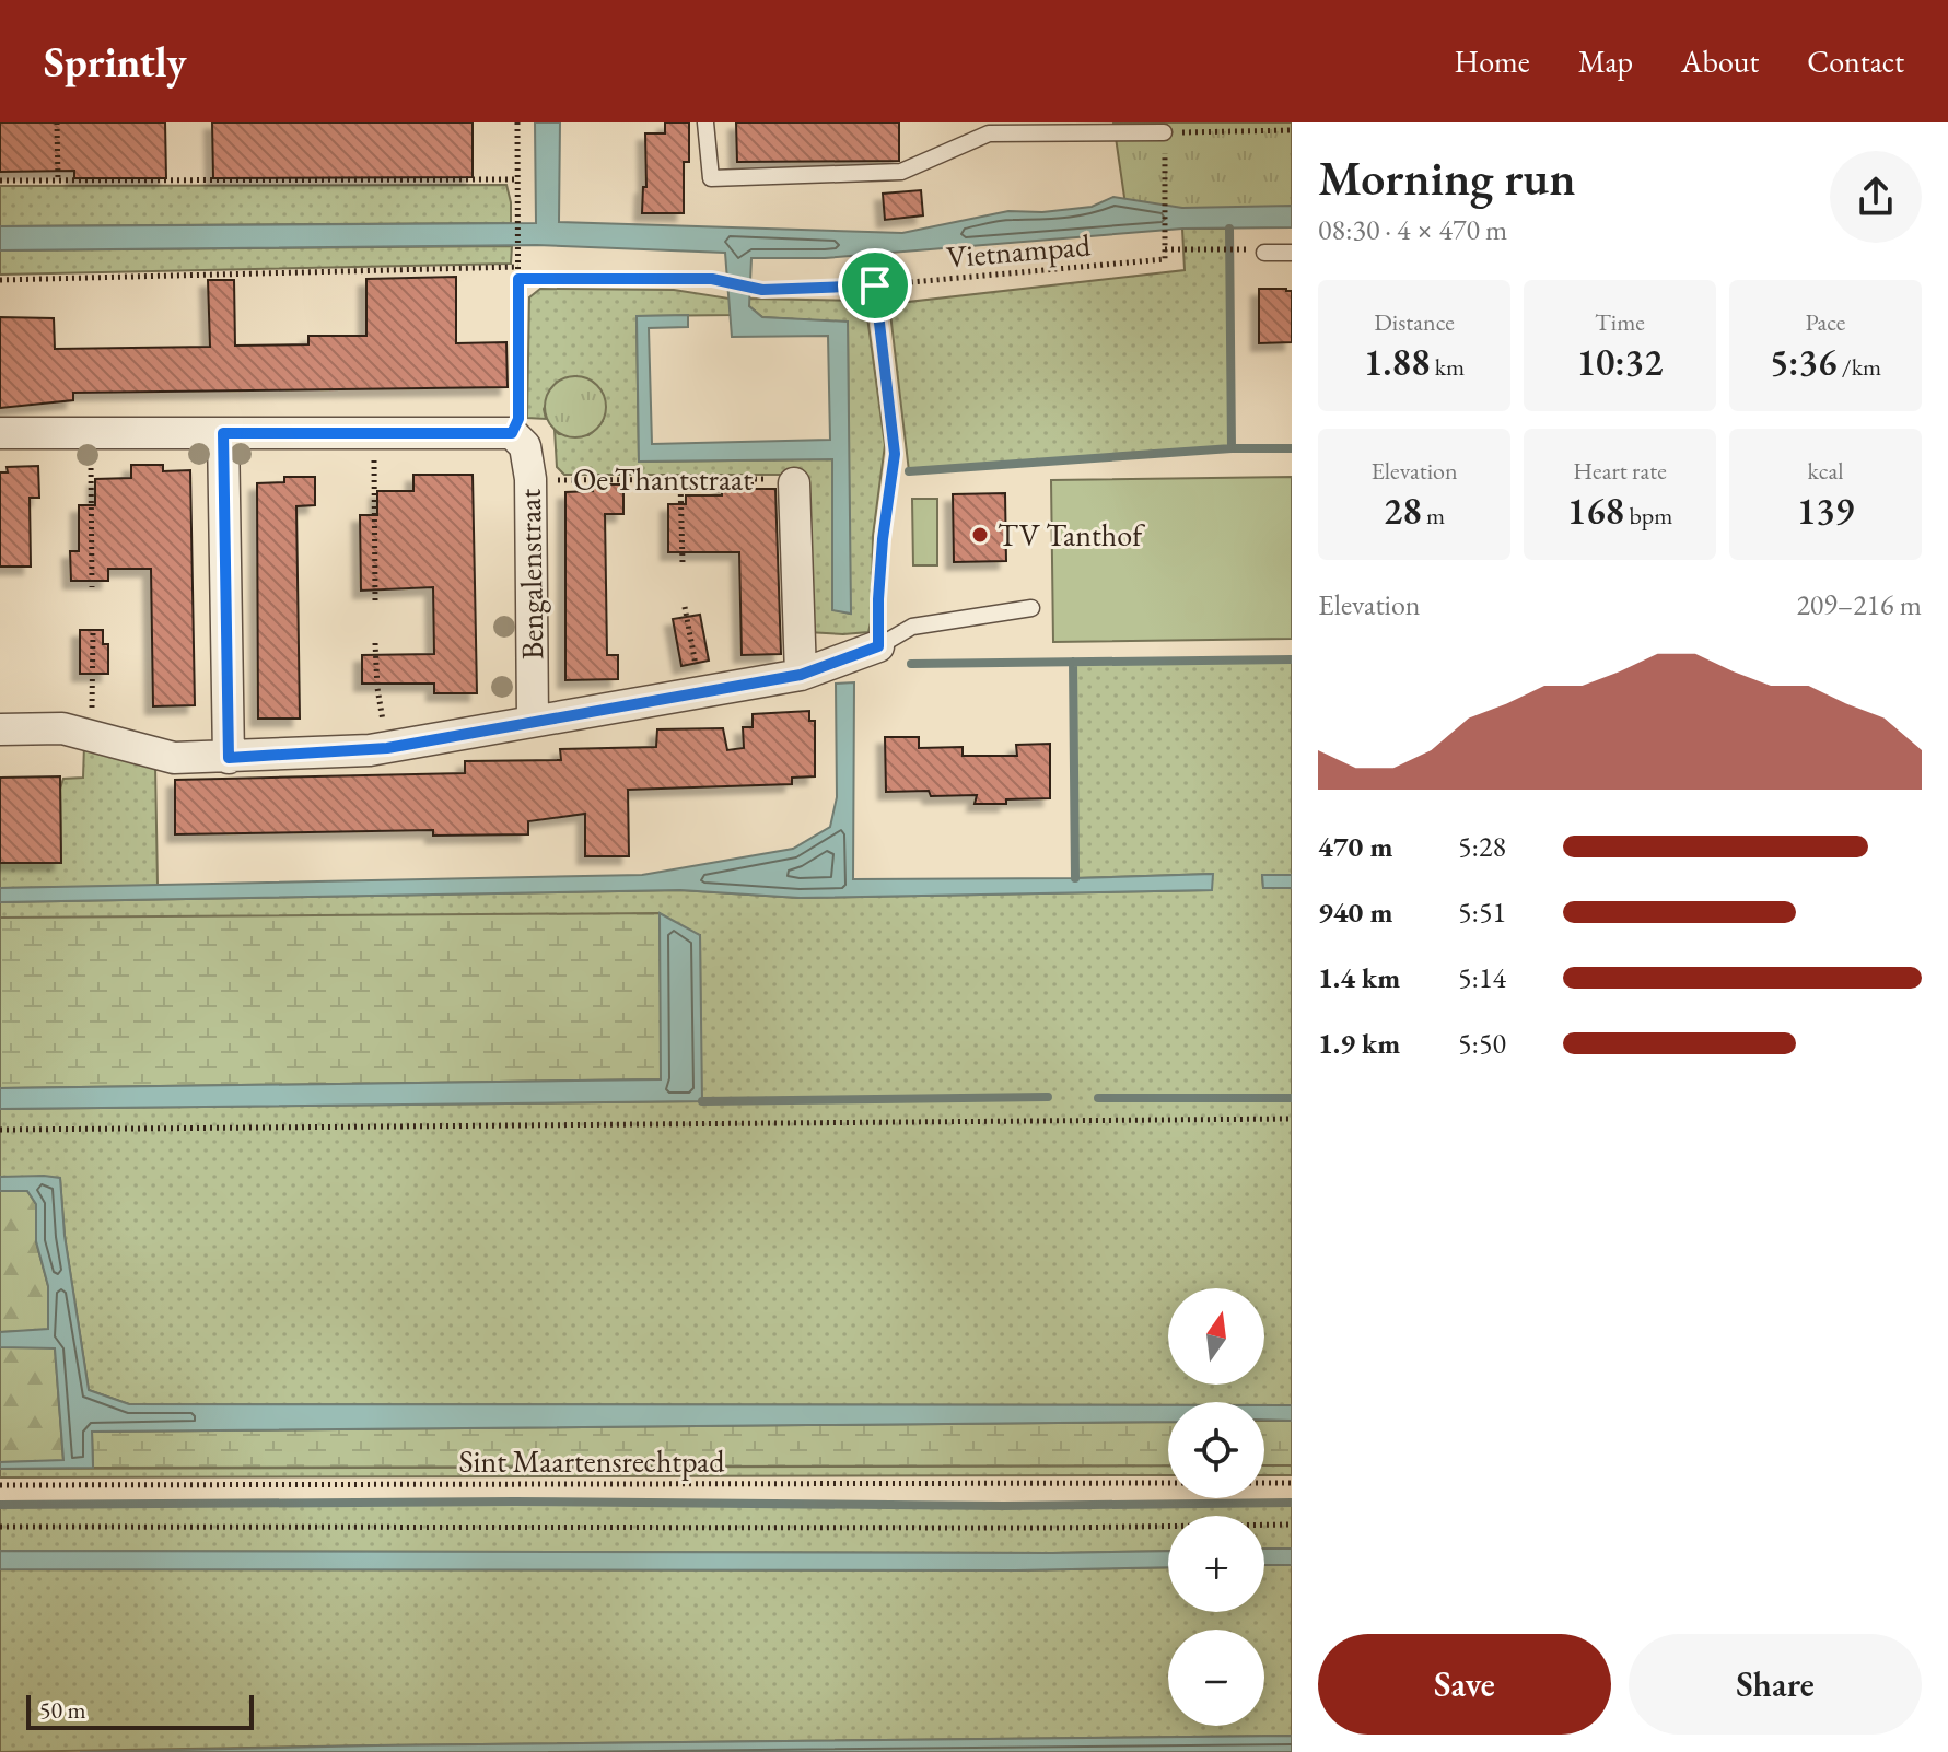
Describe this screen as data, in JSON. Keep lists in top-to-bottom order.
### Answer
{
  "streets": {
    "street": ["Bengalenstraat"],
    "path": ["Vietnampad", "Oe Thantstraat", "Sint Maartensrechtpad"]
  },
  "crossings": [
    ["Oe Thantstraat", "Bengalenstraat"]
  ],
  "places": ["TV Tanthof"],
  "scale_bar": "50 m",
  "north": "top",
  "page": {
    "header": "Sprintly",
    "nav": [
      "Home",
      "Map",
      "About",
      "Contact"
    ],
    "heading": ["Morning run", "08:30 · 4 × 470 m"],
    "stats": [
      ["Distance", "1.88 km"],
      ["Time", "10:32"],
      ["Pace", "5:36 /km"],
      ["Elevation", "28 m"],
      ["Heart rate", "168 bpm"],
      ["kcal", "139"]
    ],
    "chart": ["Elevation", "209–216 m"],
    "list": [
      {
        "name": "470 m",
        "note": "5:28"
      },
      {
        "name": "940 m",
        "note": "5:51"
      },
      {
        "name": "1.4 km",
        "note": "5:14"
      },
      {
        "name": "1.9 km",
        "note": "5:50"
      }
    ],
    "map_buttons": ["+", "−"],
    "buttons": ["Save", "Share"],
    "scale": "50 m"
  }
}
